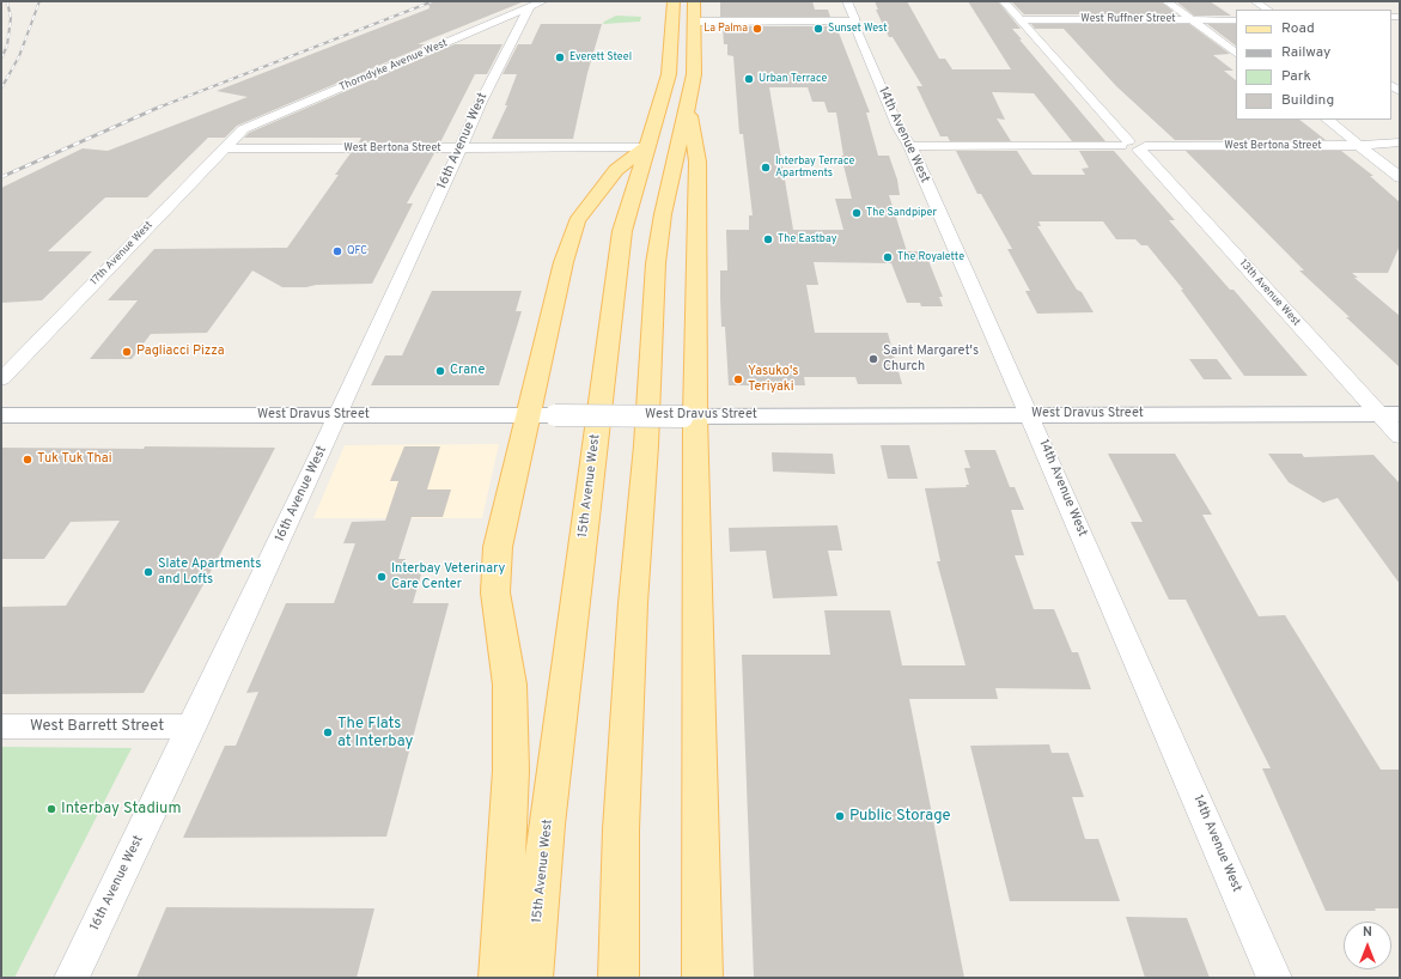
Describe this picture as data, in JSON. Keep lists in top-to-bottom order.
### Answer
{
  "streets": {
    "main road": ["West Dravus Street", "15th Avenue West"],
    "street": [
      "West Ruffner Street",
      "Thorndyke Avenue West",
      "14th Avenue West",
      "16th Avenue West",
      "West Bertona Street",
      "17th Avenue West",
      "13th Avenue West",
      "West Barrett Street"
    ]
  },
  "crossings": [
    ["West Ruffner Street", "13th Avenue West"],
    ["Thorndyke Avenue West", "16th Avenue West"],
    ["Thorndyke Avenue West", "17th Avenue West"],
    ["14th Avenue West", "West Bertona Street"],
    ["14th Avenue West", "West Dravus Street"],
    ["16th Avenue West", "West Bertona Street"],
    ["16th Avenue West", "West Dravus Street"],
    ["16th Avenue West", "West Barrett Street"],
    ["West Bertona Street", "17th Avenue West"],
    ["West Bertona Street", "13th Avenue West"],
    ["West Bertona Street", "15th Avenue West"],
    ["13th Avenue West", "West Dravus Street"]
  ],
  "places": [
    "La Palma",
    "Sunset West",
    "Everett Steel",
    "Urban Terrace",
    "Interbay Terrace Apartments",
    "The Sandpiper",
    "The Eastbay",
    "QFC",
    "The Royalette",
    "Pagliacci Pizza",
    "Saint Margaret's Church",
    "Crane",
    "Yasuko's Teriyaki",
    "Tuk Tuk Thai",
    "Slate Apartments and Lofts",
    "Interbay Veterinary Care Center",
    "The Flats at Interbay",
    "Interbay Stadium",
    "Public Storage"
  ],
  "legend": [
    "Road",
    "Railway",
    "Park",
    "Building"
  ],
  "north": "top"
}
